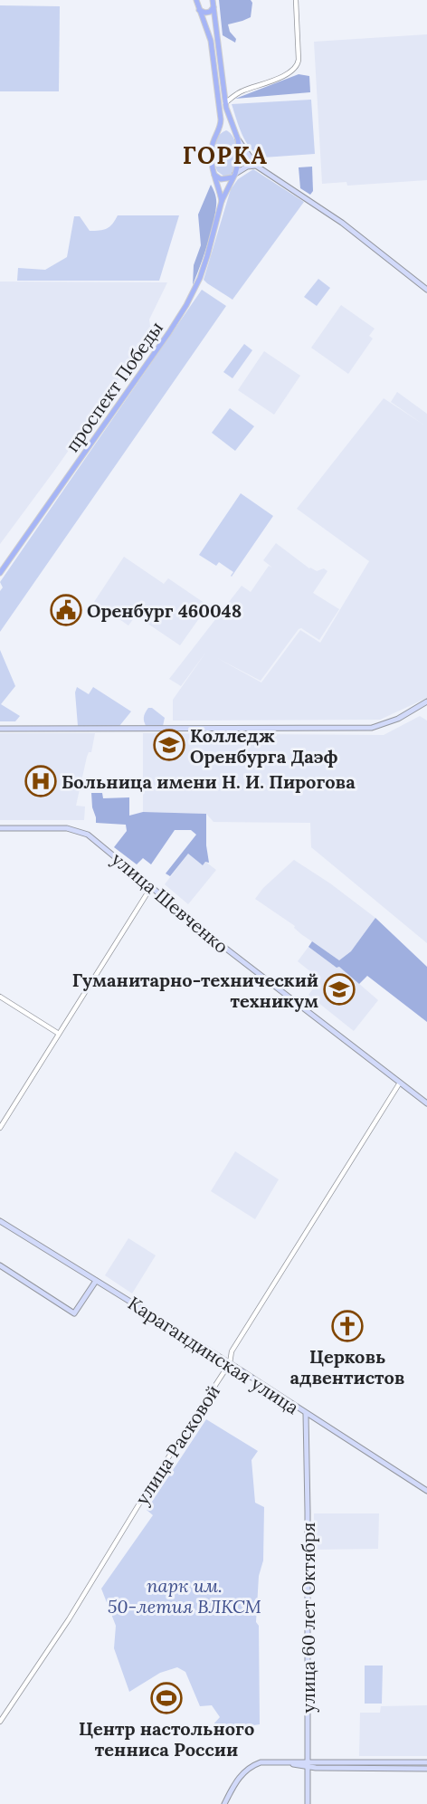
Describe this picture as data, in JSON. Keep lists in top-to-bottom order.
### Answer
{
  "streets": {
    "main road": [
      "проспект Победы",
      "улица Шевченко",
      "Карагандинская улица",
      "улица 60 лет Октября"
    ],
    "street": ["улица Расковой"]
  },
  "crossings": [
    ["улица Шевченко", "улица Расковой"],
    ["Карагандинская улица", "улица Расковой"],
    ["Карагандинская улица", "улица 60 лет Октября"]
  ],
  "districts": ["ГОРКА"],
  "parks": ["парк им. 50-летия ВЛКСМ"],
  "places": {
    "public building": ["Оренбург 460048"],
    "school or university": ["Колледж Оренбурга Даэф", "Гуманитарно-технический техникум"],
    "hospital": ["Больница имени Н. И. Пирогова"],
    "church": ["Церковь адвентистов"],
    "sports": ["Центр настольного тенниса России"]
  }
}
